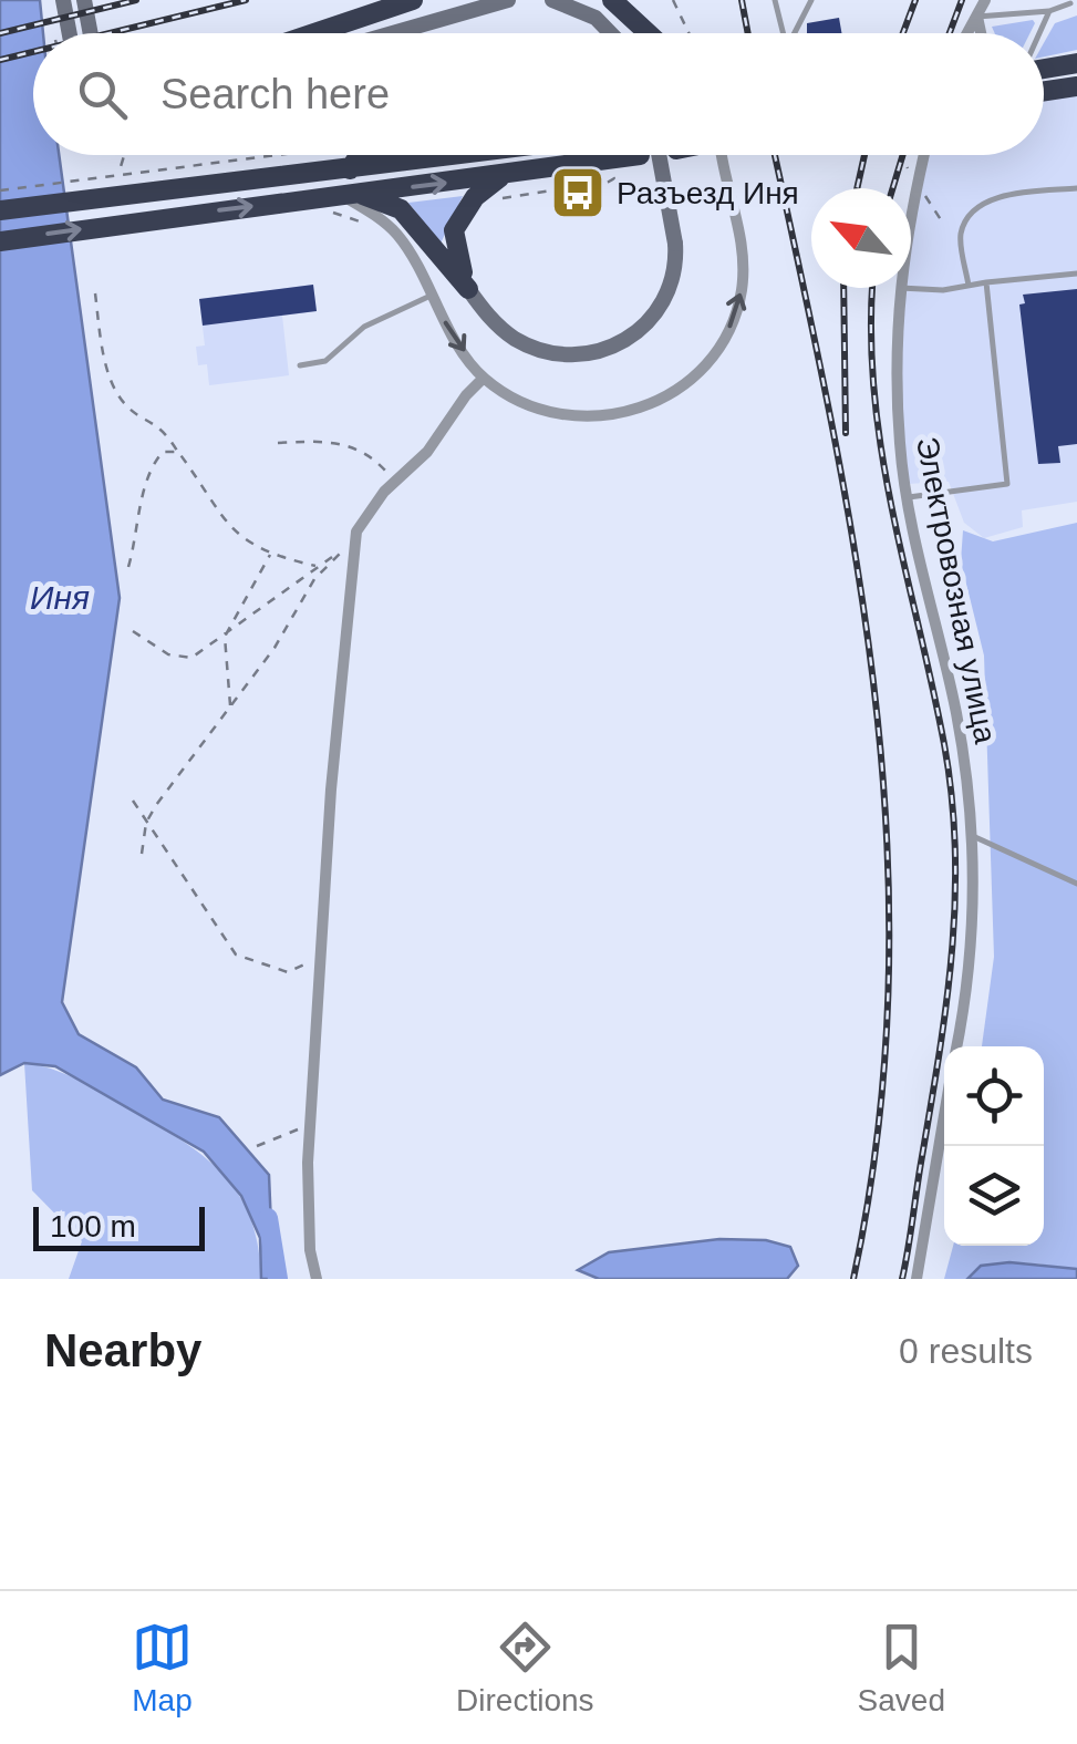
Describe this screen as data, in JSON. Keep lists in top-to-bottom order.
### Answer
{
  "streets": {
    "street": ["Электровозная улица"]
  },
  "water": ["Иня"],
  "places": {
    "bus stop": ["Разъезд Иня"]
  },
  "scale_bar": "100 m",
  "north": "top left",
  "page": {
    "search": "Search here",
    "scale": "100 m",
    "heading": ["Nearby", "0 results"],
    "nav": ["Map", "Directions", "Saved"]
  }
}
